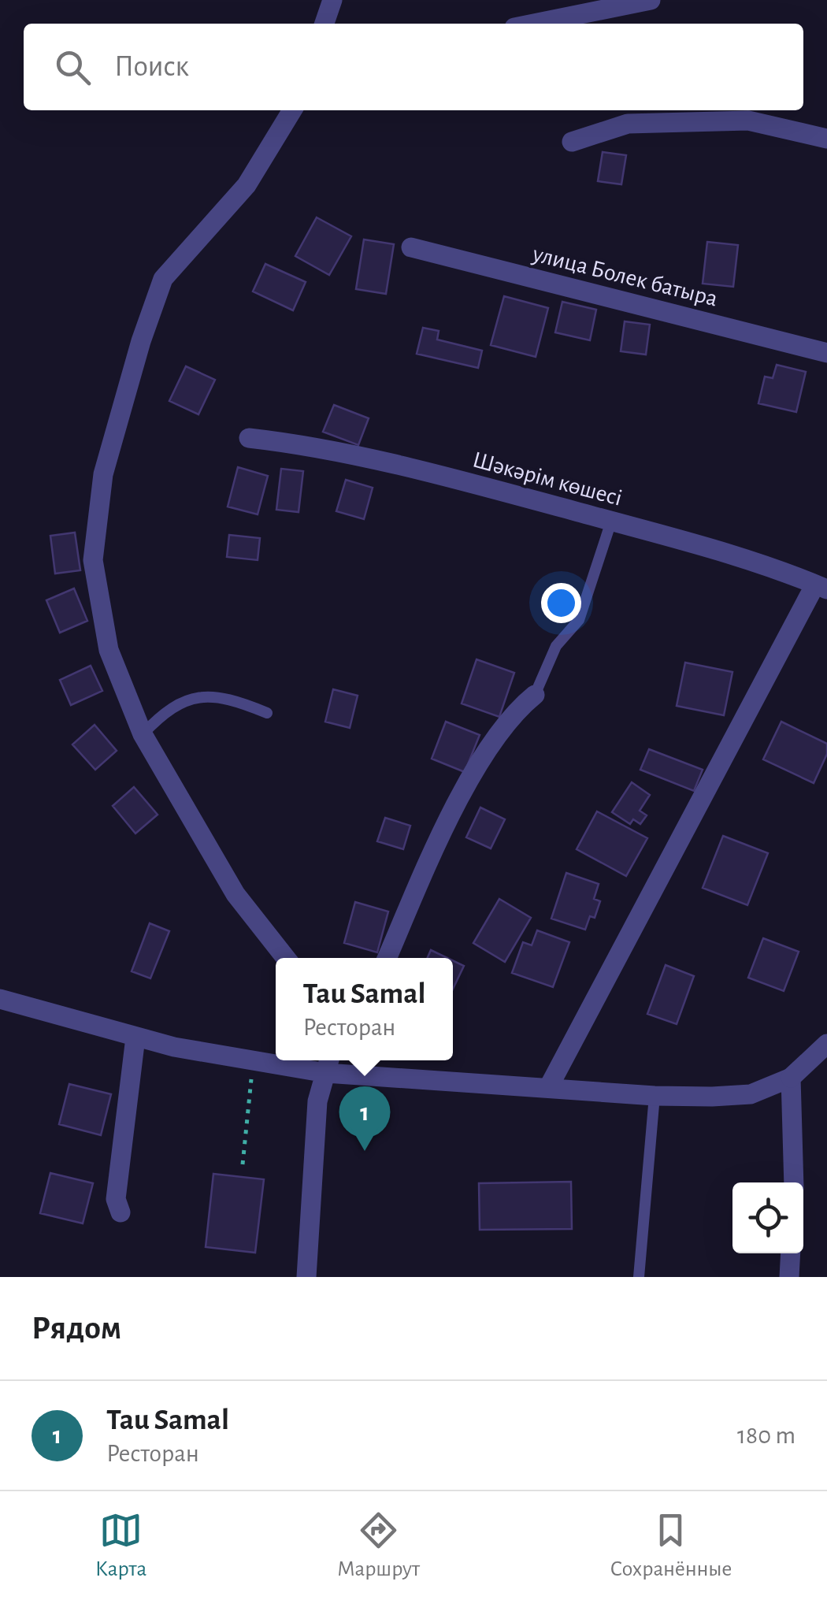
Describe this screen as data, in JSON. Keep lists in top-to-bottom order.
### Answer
{
  "streets": {
    "street": ["улица Болек батыра", "Шәкәрім көшесі"]
  },
  "page": {
    "search": "Поиск",
    "popup": ["Tau Samal", "Ресторан"],
    "pins": "1",
    "heading": "Рядом",
    "list": [
      {
        "mark": "1",
        "name": "Tau Samal",
        "note": "Ресторан",
        "value": "180 m"
      }
    ],
    "nav": ["Карта", "Маршрут", "Сохранённые"]
  }
}
